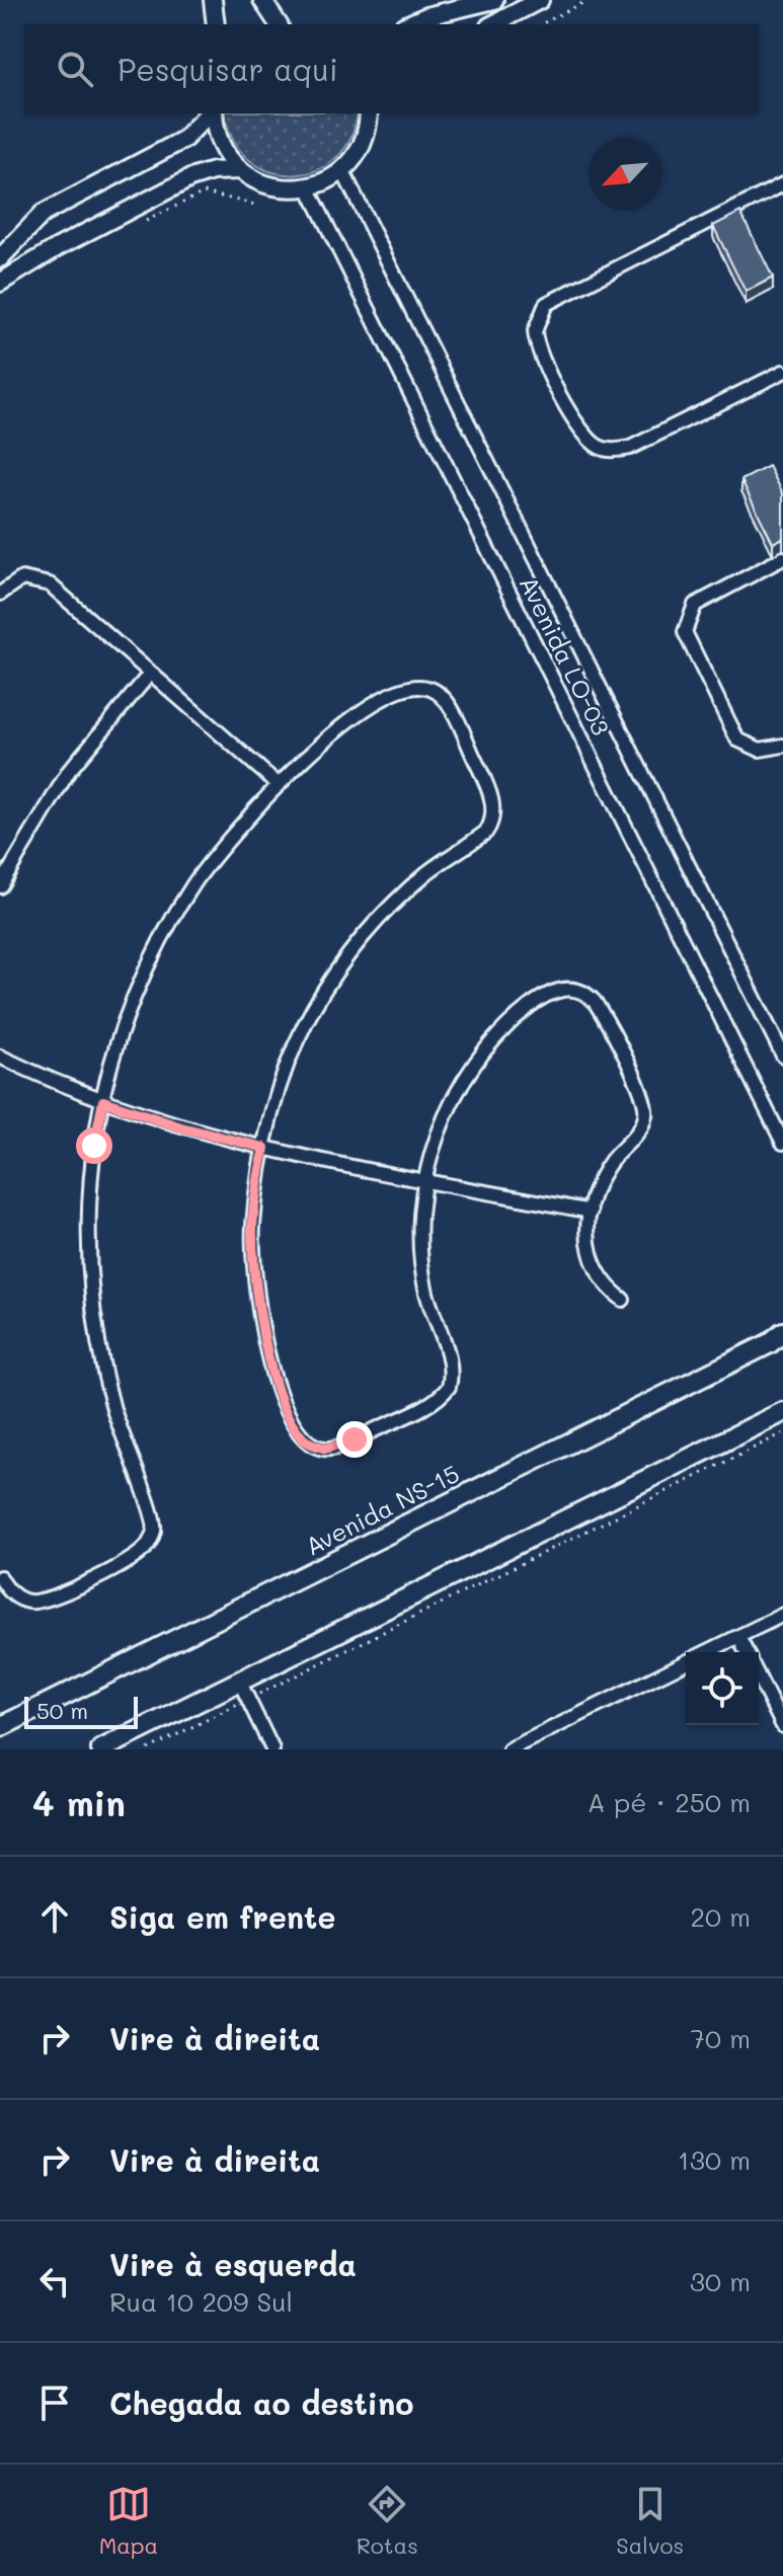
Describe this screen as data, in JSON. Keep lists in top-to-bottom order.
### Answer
{
  "streets": {
    "main road": ["Avenida NS-15"],
    "street": ["Avenida LO-03"]
  },
  "scale_bar": "50 m",
  "north": "bottom left",
  "page": {
    "search": "Pesquisar aqui",
    "scale": "50 m",
    "heading": ["4 min", "A pé · 250 m"],
    "list": [
      ["Siga em frente", "20 m"],
      ["Vire à direita", "70 m"],
      ["Vire à direita", "130 m"],
      ["Vire à esquerda", "Rua 10 209 Sul", "30 m"],
      "Chegada ao destino"
    ],
    "nav": ["Mapa", "Rotas", "Salvos"]
  }
}
